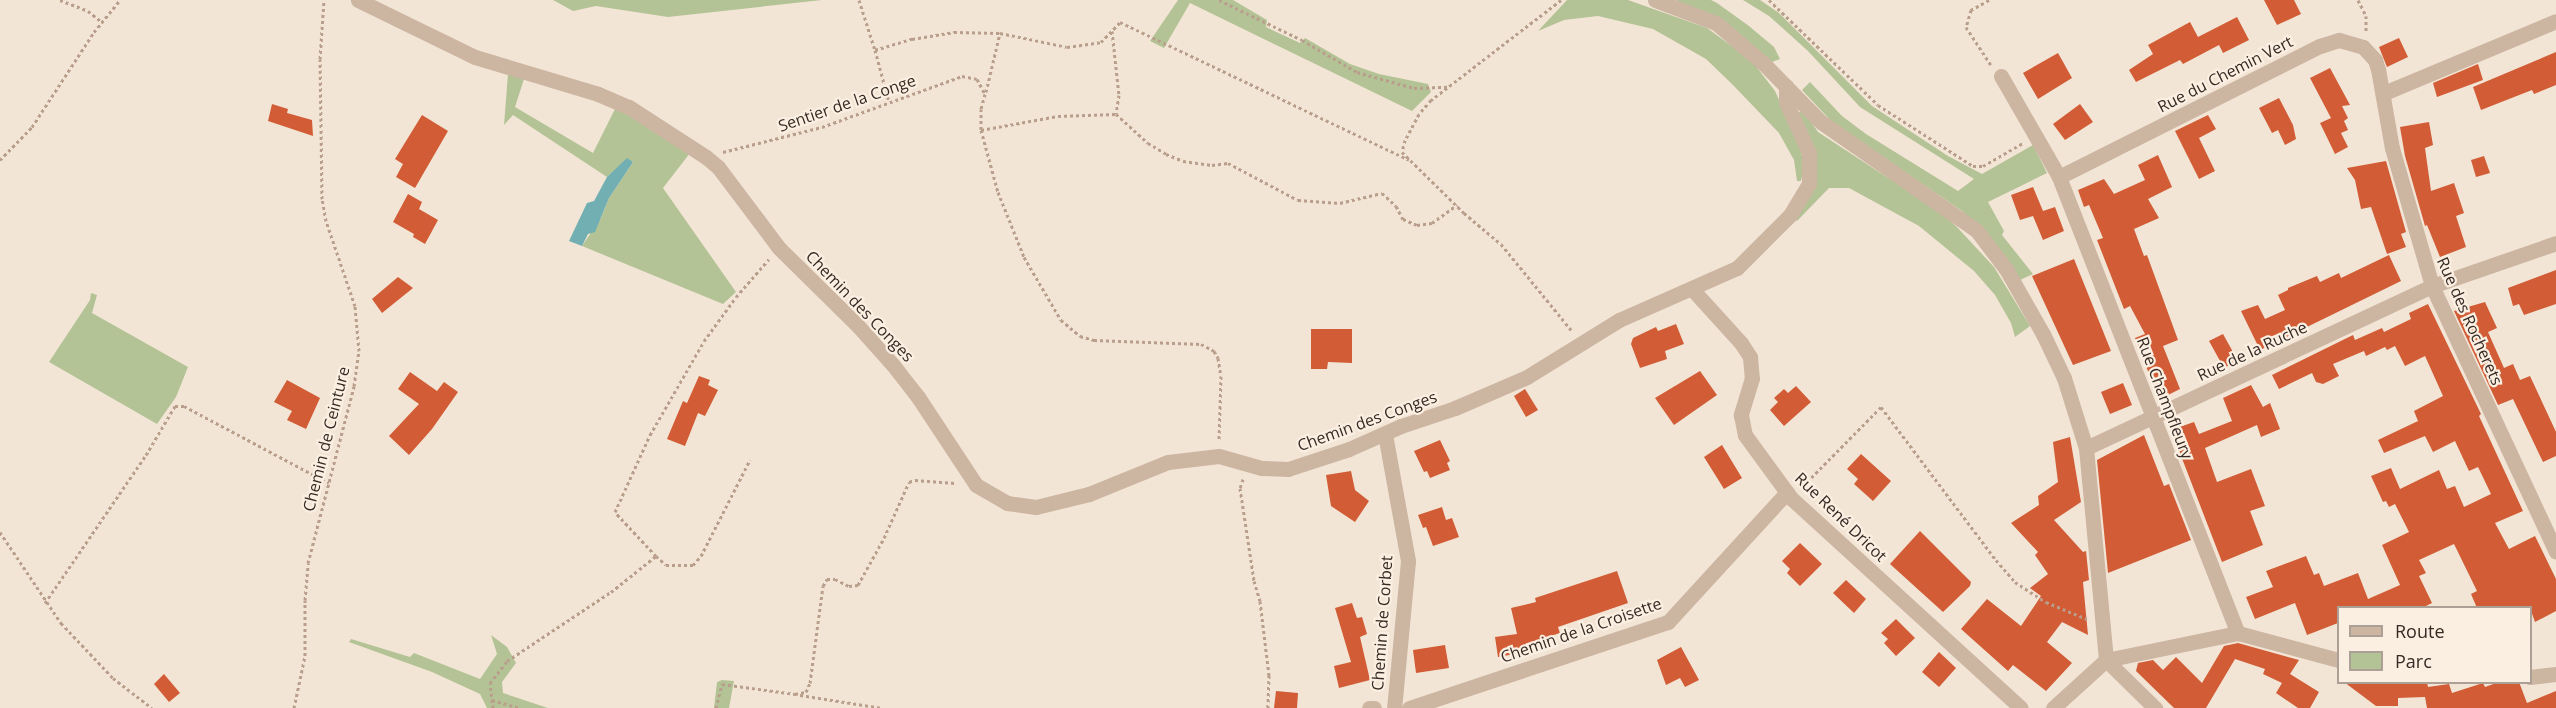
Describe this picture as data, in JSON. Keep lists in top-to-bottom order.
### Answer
{
  "streets": {
    "street": [
      "Rue du Chemin Vert",
      "Chemin des Conges",
      "Rue des Rocherets",
      "Rue de la Ruche",
      "Rue Champfleury",
      "Rue René Dricot",
      "Chemin de Corbet",
      "Chemin de la Croisette"
    ],
    "path": ["Sentier de la Conge", "Chemin de Ceinture"]
  },
  "crossings": [
    ["Rue du Chemin Vert", "Rue Champfleury"],
    ["Sentier de la Conge", "Chemin des Conges"],
    ["Chemin des Conges", "Rue René Dricot"],
    ["Chemin des Conges", "Chemin de Corbet"],
    ["Rue des Rocherets", "Rue de la Ruche"],
    ["Rue de la Ruche", "Rue Champfleury"],
    ["Rue René Dricot", "Chemin de la Croisette"]
  ],
  "legend": ["Route", "Parc"]
}
